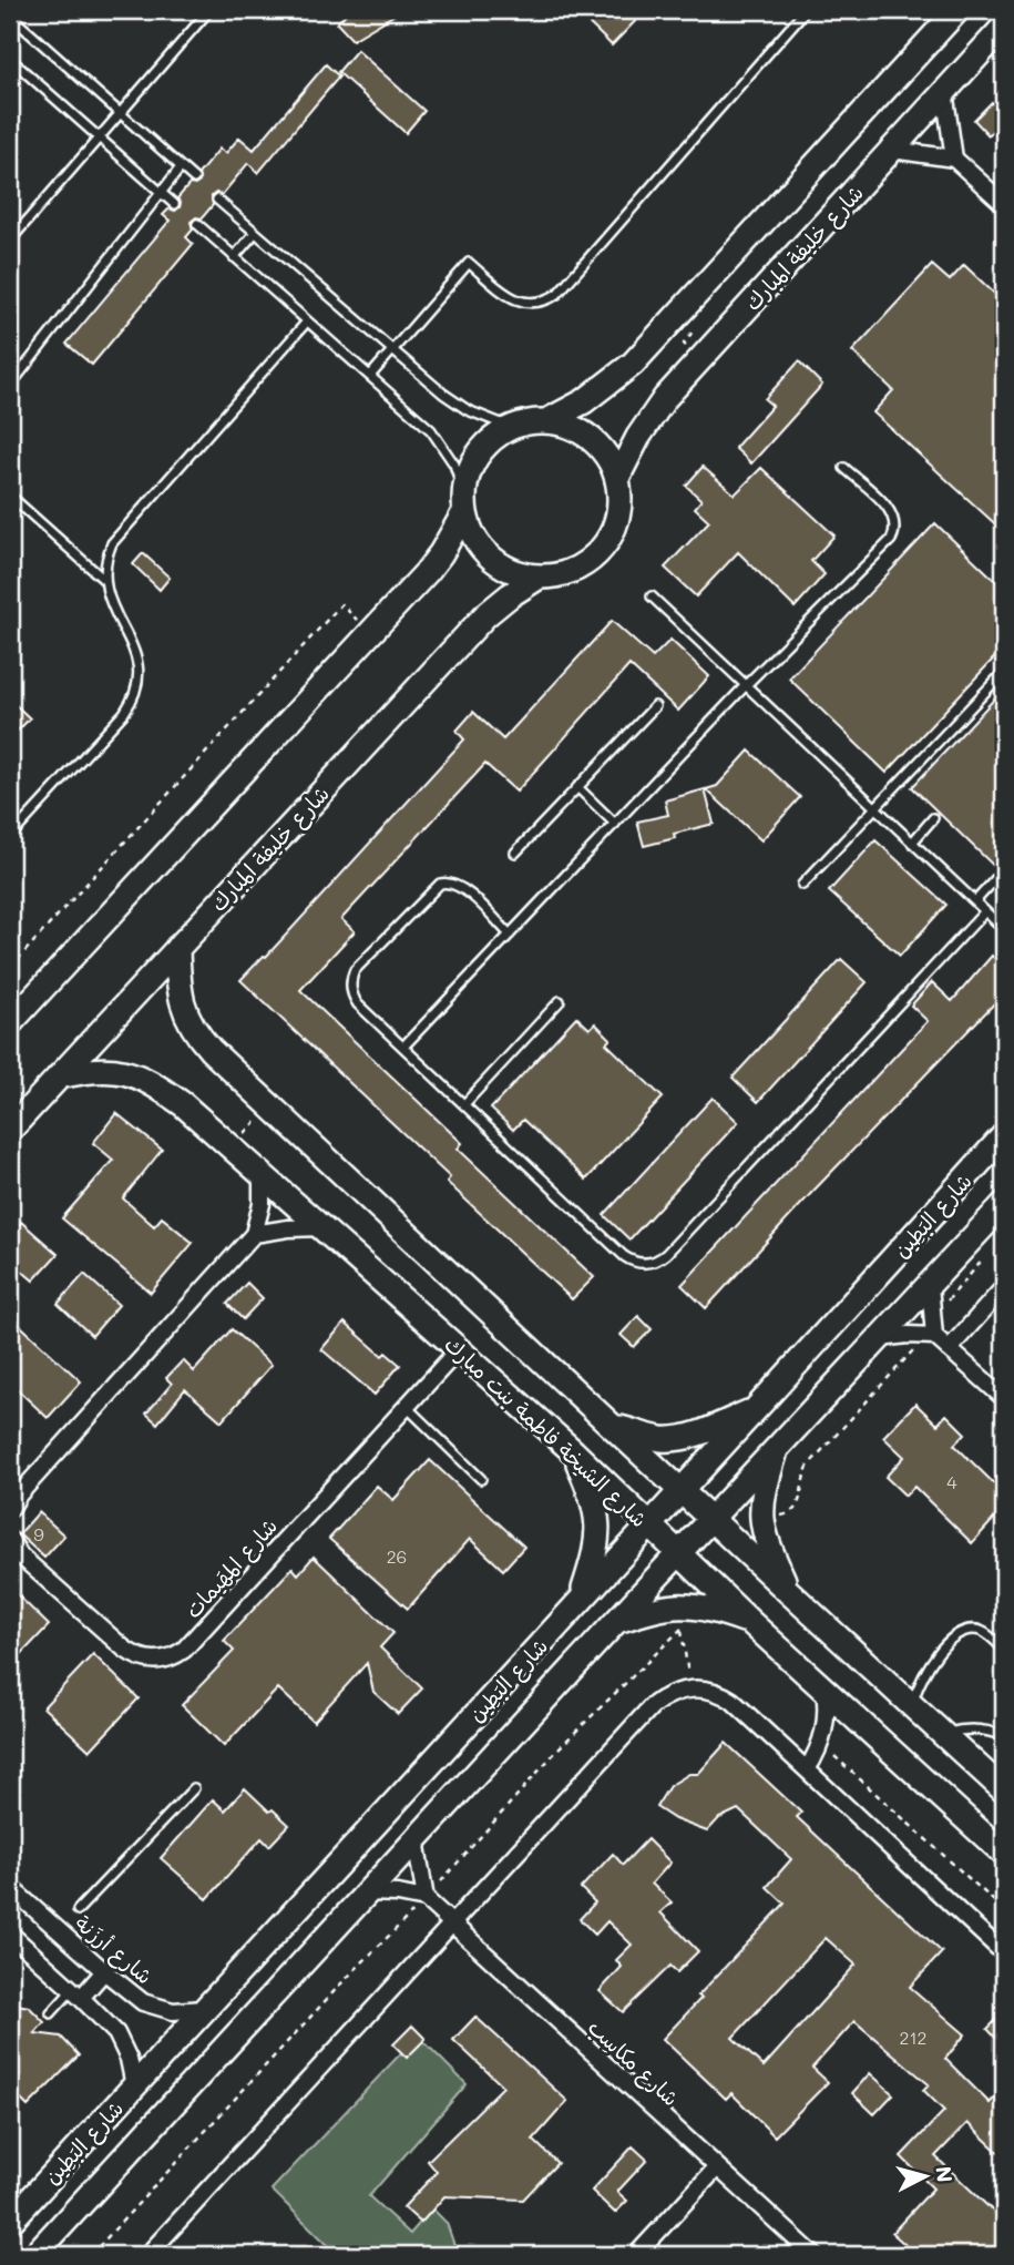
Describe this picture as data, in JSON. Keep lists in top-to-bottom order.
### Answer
{
  "streets": {
    "main road": ["شارع خليفة المبارك", "شارع البَطِين", "شارع الشيخة فاطمة بنت مبارك"],
    "street": ["شارع المهَيمات", "شارع أرزَنة", "شارع مكاسِب"]
  },
  "crossings": [
    ["شارع خليفة المبارك", "شارع الشيخة فاطمة بنت مبارك"],
    ["شارع البَطِين", "شارع الشيخة فاطمة بنت مبارك"],
    ["شارع البَطِين", "شارع أرزَنة"],
    ["شارع الشيخة فاطمة بنت مبارك", "شارع المهَيمات"]
  ],
  "house_numbers": [
    "4",
    "9",
    "26",
    "212"
  ],
  "north": "right"
}
